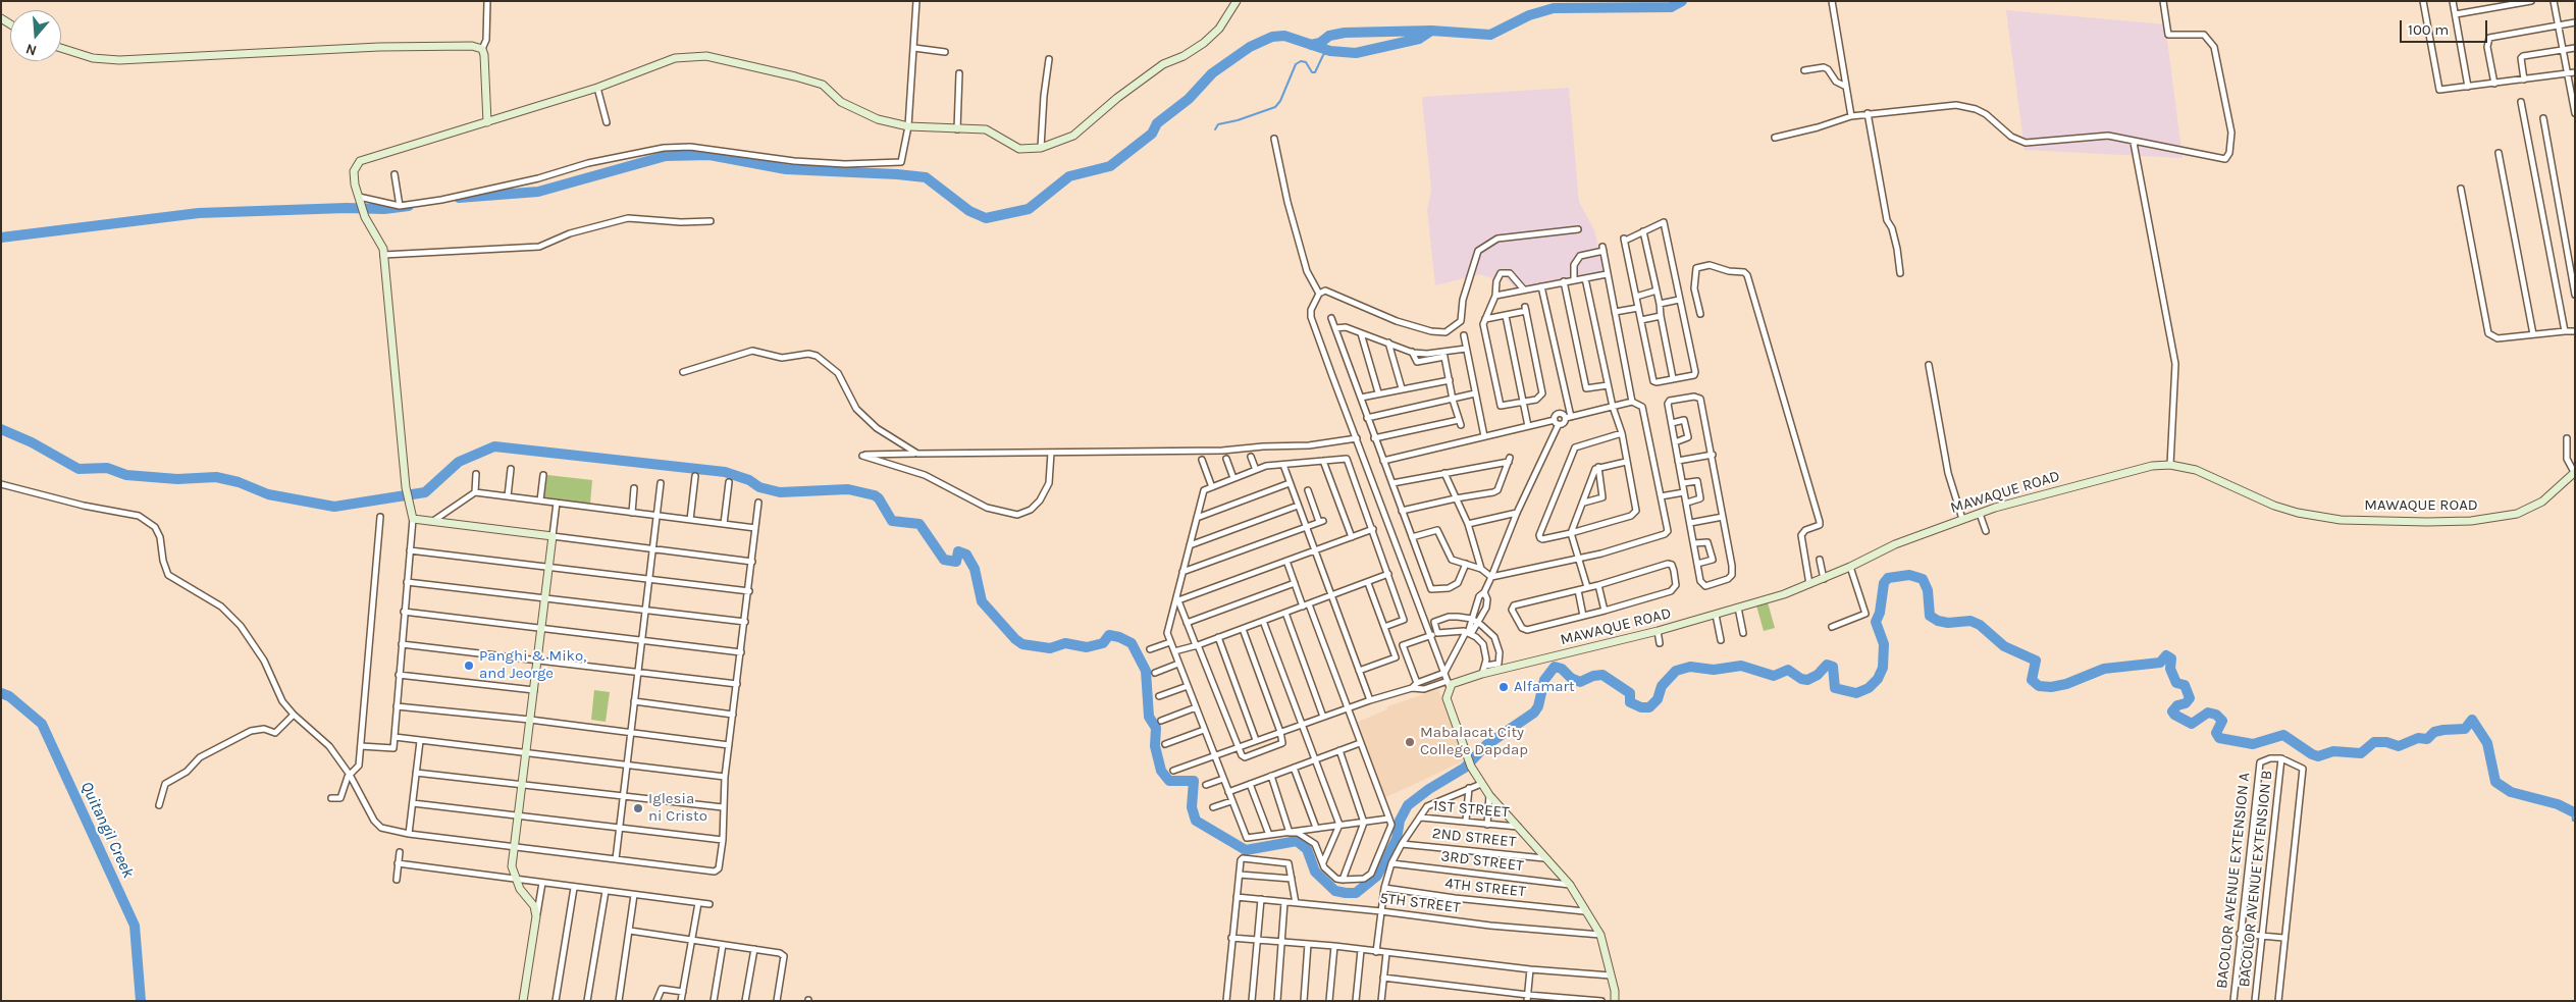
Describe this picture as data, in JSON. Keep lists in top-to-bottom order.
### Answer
{
  "streets": {
    "street": [
      "MAWAQUE ROAD",
      "1ST STREET",
      "2ND STREET",
      "3RD STREET",
      "BACOLOR AVENUE EXTENSION B",
      "BACOLOR AVENUE EXTENSION A",
      "4TH STREET",
      "5TH STREET"
    ]
  },
  "crossings": [
    ["BACOLOR AVENUE EXTENSION B", "BACOLOR AVENUE EXTENSION A"]
  ],
  "water": ["Quitangil Creek"],
  "places": [
    "Panghi & Miko, and Jeorge",
    "Alfamart",
    "Mabalacat City College Dapdap",
    "Iglesia ni Cristo"
  ],
  "scale_bar": "100 m",
  "north": "bottom"
}
